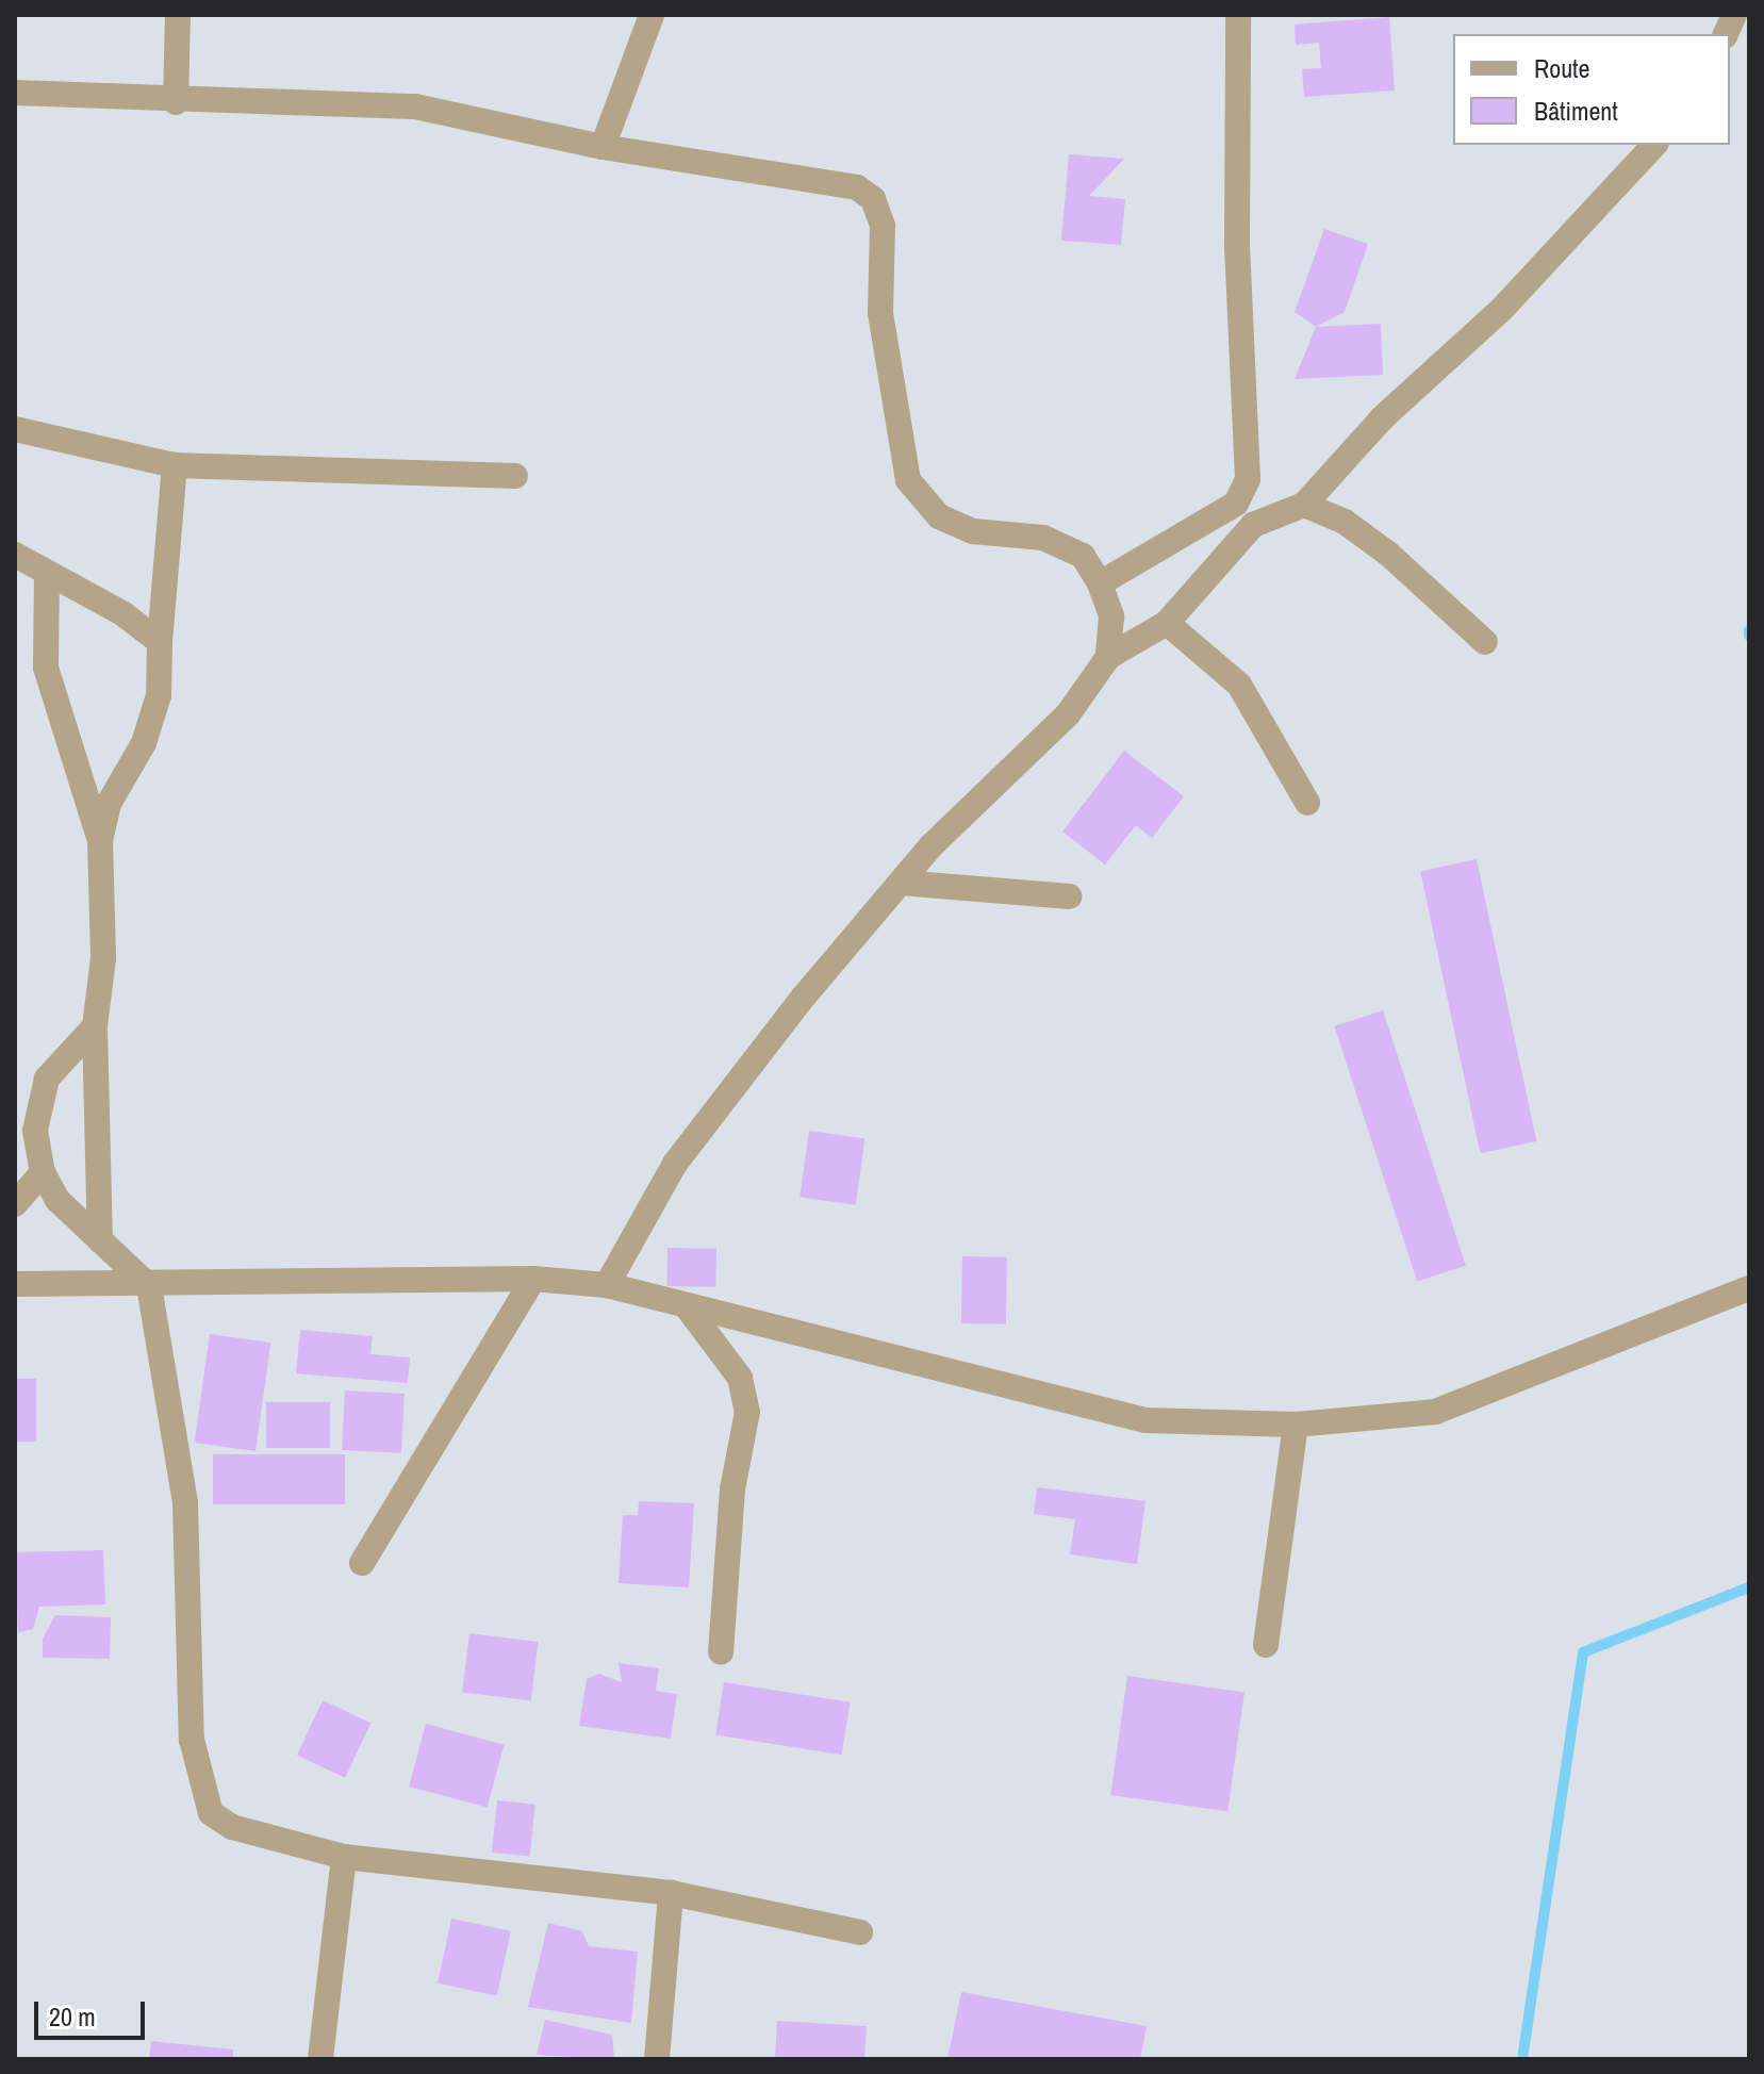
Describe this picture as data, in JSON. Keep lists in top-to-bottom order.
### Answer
{
  "legend": ["Route", "Bâtiment"],
  "scale_bar": "20 m"
}
